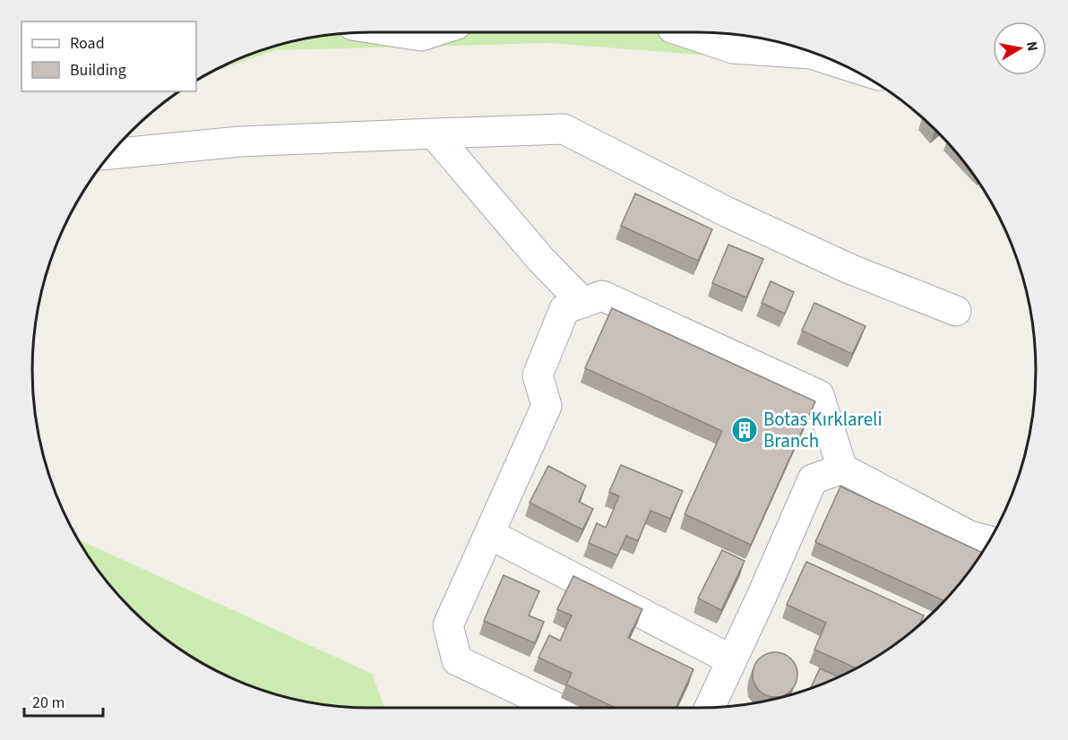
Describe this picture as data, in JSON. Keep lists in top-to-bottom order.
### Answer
{
  "places": {
    "building": ["Botas Kırklareli Branch"]
  },
  "legend": ["Road", "Building"],
  "scale_bar": "20 m",
  "north": "right"
}
